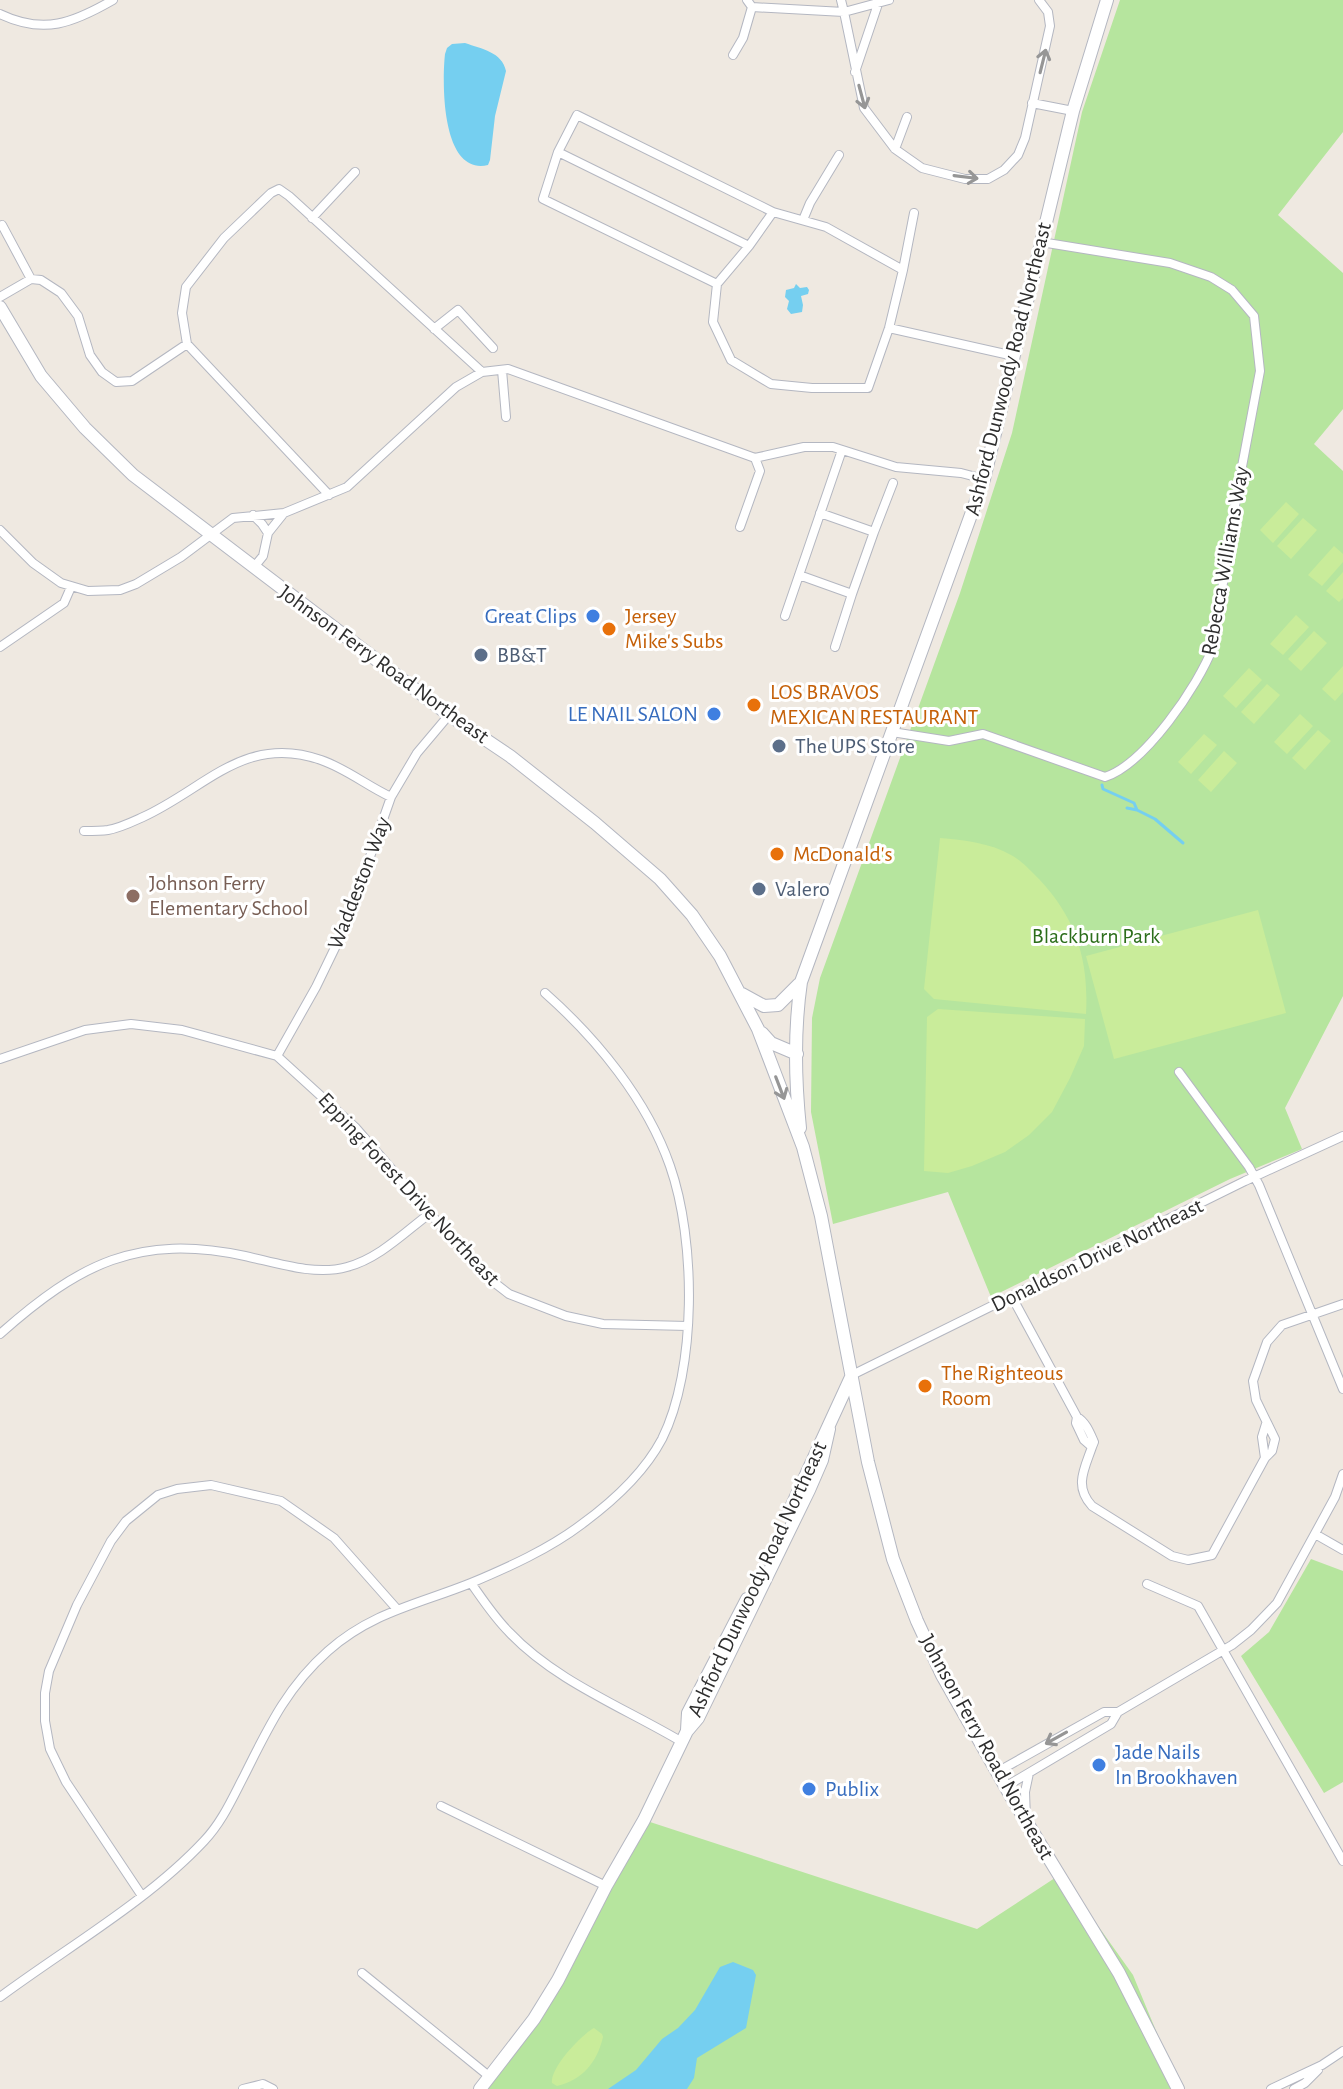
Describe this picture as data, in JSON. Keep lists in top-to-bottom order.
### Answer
{
  "streets": {
    "main road": ["Ashford Dunwoody Road Northeast", "Johnson Ferry Road Northeast"],
    "street": [
      "Rebecca Williams Way",
      "Waddeston Way",
      "Epping Forest Drive Northeast",
      "Donaldson Drive Northeast"
    ]
  },
  "crossings": [
    ["Ashford Dunwoody Road Northeast", "Rebecca Williams Way"],
    ["Ashford Dunwoody Road Northeast", "Johnson Ferry Road Northeast"],
    ["Ashford Dunwoody Road Northeast", "Donaldson Drive Northeast"],
    ["Johnson Ferry Road Northeast", "Waddeston Way"],
    ["Johnson Ferry Road Northeast", "Donaldson Drive Northeast"],
    ["Waddeston Way", "Epping Forest Drive Northeast"]
  ],
  "parks": ["Blackburn Park"],
  "places": [
    "Great Clips",
    "Jersey Mike's Subs",
    "BB&T",
    "LOS BRAVOS MEXICAN RESTAURANT",
    "LE NAIL SALON",
    "The UPS Store",
    "McDonald's",
    "Valero",
    "Johnson Ferry Elementary School",
    "The Righteous Room",
    "Jade Nails In Brookhaven",
    "Publix"
  ]
}
